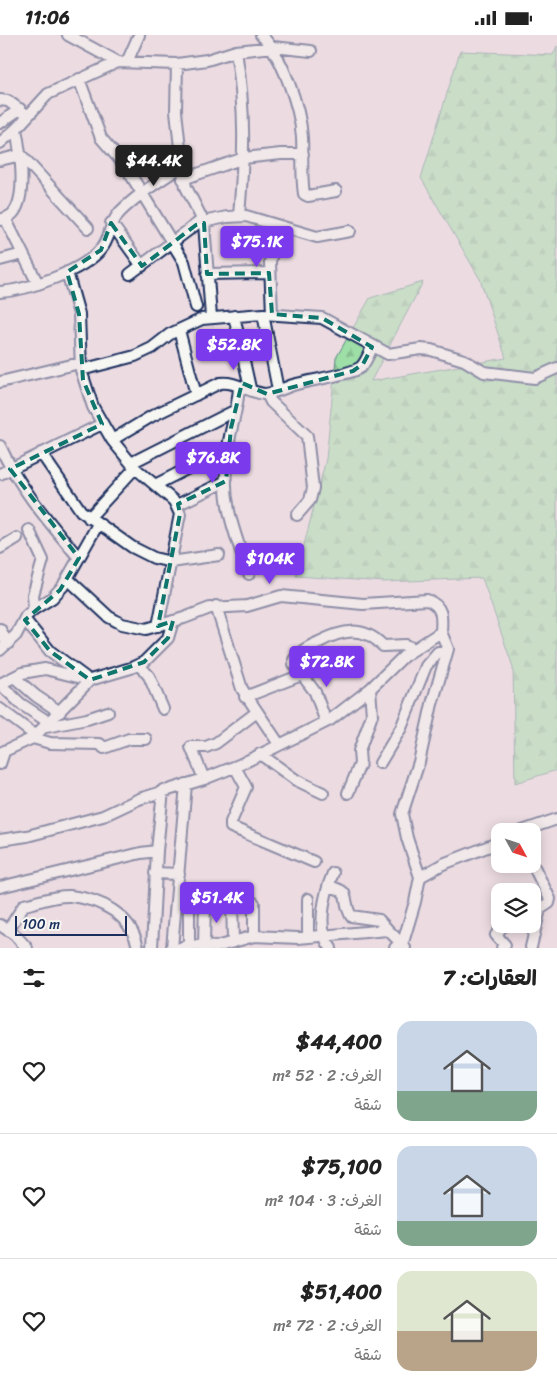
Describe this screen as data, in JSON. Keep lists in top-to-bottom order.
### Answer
{
  "scale_bar": "100 m",
  "north": "bottom right",
  "page": {
    "status": "11:06",
    "price": [
      "$44.4K",
      "$75.1K",
      "$52.8K",
      "$76.8K",
      "$104K",
      "$72.8K",
      "$51.4K"
    ],
    "scale": "100 m",
    "heading": "العقارات: 7",
    "list": [
      {
        "name": "$44,400",
        "note": "الغرف: 2 · 52 m² · شقة"
      },
      {
        "name": "$75,100",
        "note": "الغرف: 3 · 104 m² · شقة"
      },
      {
        "name": "$51,400",
        "note": "الغرف: 2 · 72 m² · شقة"
      }
    ]
  }
}
